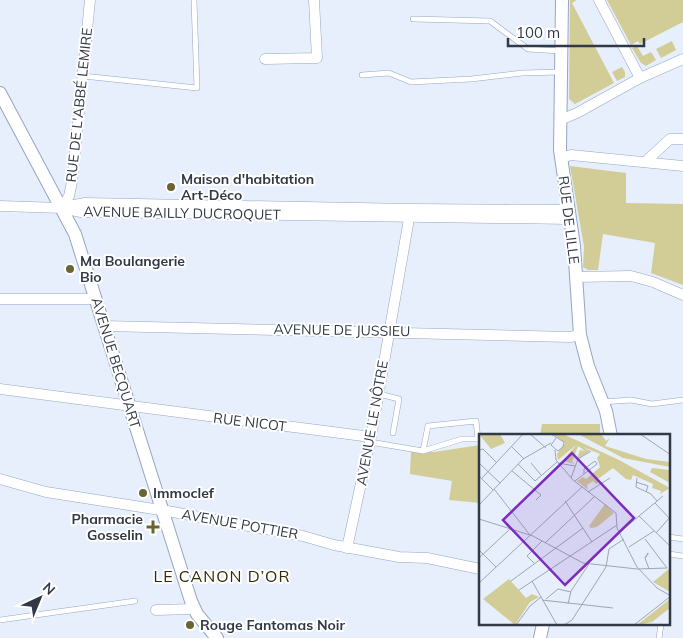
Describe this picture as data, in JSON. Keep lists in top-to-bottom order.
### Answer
{
  "streets": {
    "street": [
      "RUE DE L'ABBÉ LEMIRE",
      "AVENUE BAILLY DUCROQUET",
      "RUE DE LILLE",
      "AVENUE DE JUSSIEU",
      "AVENUE BECQUART",
      "RUE NICOT",
      "AVENUE LE NÔTRE",
      "AVENUE POTTIER"
    ]
  },
  "crossings": [
    ["RUE DE L'ABBÉ LEMIRE", "AVENUE BAILLY DUCROQUET"],
    ["RUE DE L'ABBÉ LEMIRE", "AVENUE BECQUART"],
    ["AVENUE BAILLY DUCROQUET", "RUE DE LILLE"],
    ["AVENUE BAILLY DUCROQUET", "AVENUE BECQUART"],
    ["AVENUE BAILLY DUCROQUET", "AVENUE LE NÔTRE"],
    ["RUE DE LILLE", "AVENUE DE JUSSIEU"],
    ["AVENUE DE JUSSIEU", "AVENUE BECQUART"],
    ["AVENUE DE JUSSIEU", "AVENUE LE NÔTRE"],
    ["AVENUE BECQUART", "RUE NICOT"],
    ["AVENUE BECQUART", "AVENUE POTTIER"],
    ["RUE NICOT", "AVENUE LE NÔTRE"],
    ["AVENUE LE NÔTRE", "AVENUE POTTIER"]
  ],
  "districts": ["LE CANON D’OR"],
  "places": {
    "other": [
      "Maison d'habitation Art-Déco",
      "Ma Boulangerie Bio",
      "Immoclef",
      "Rouge Fantomas Noir"
    ],
    "health": ["Pharmacie Gosselin"]
  },
  "scale_bar": "100 m",
  "north": "top right"
}
